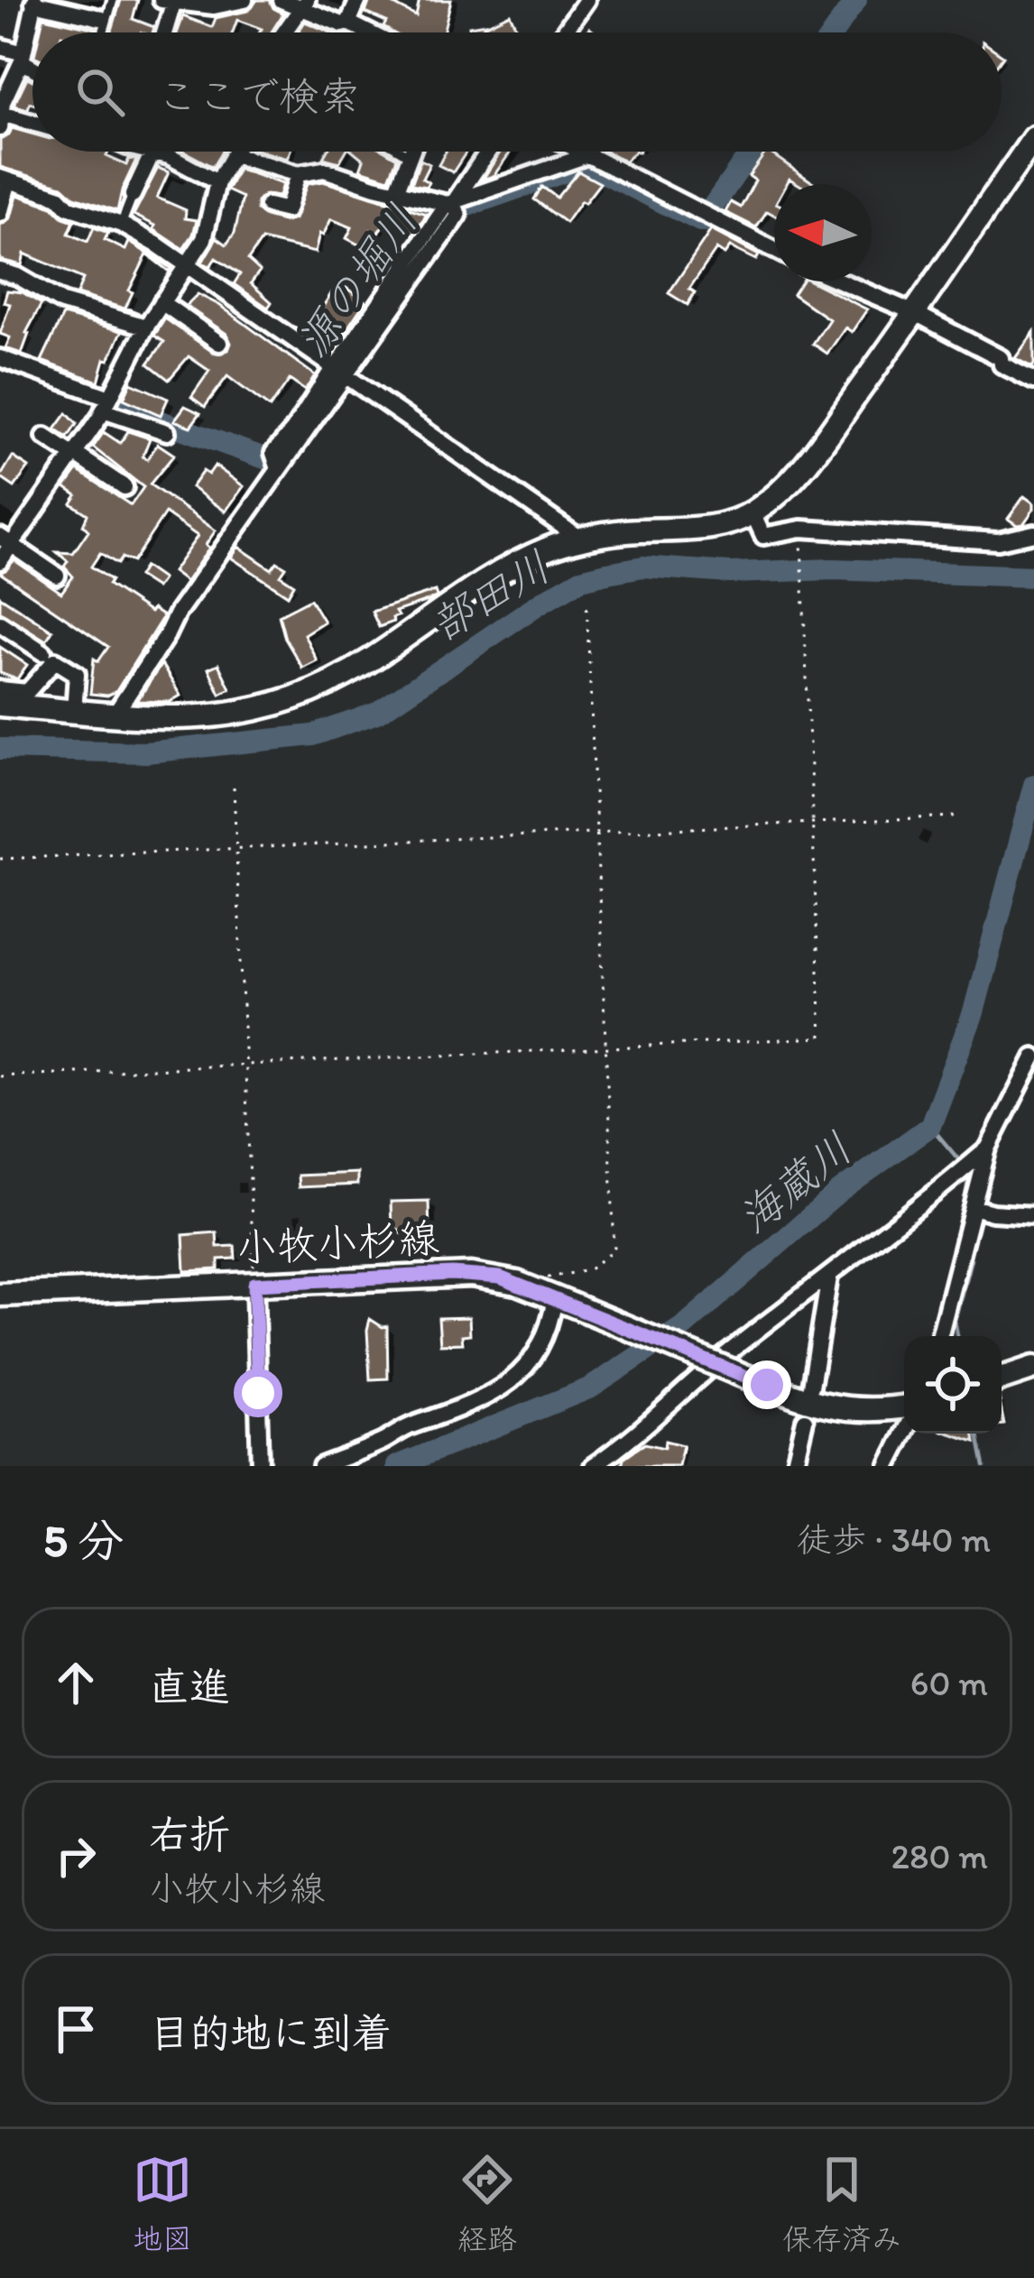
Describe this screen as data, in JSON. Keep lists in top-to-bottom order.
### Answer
{
  "streets": {
    "street": ["小牧小杉線"]
  },
  "water": ["源の堀川", "部田川", "海蔵川"],
  "north": "left",
  "page": {
    "search": "ここで検索",
    "heading": ["5 分", "徒歩 · 340 m"],
    "list": [
      ["直進", "60 m"],
      ["右折", "小牧小杉線", "280 m"],
      "目的地に到着"
    ],
    "nav": ["地図", "経路", "保存済み"]
  }
}
